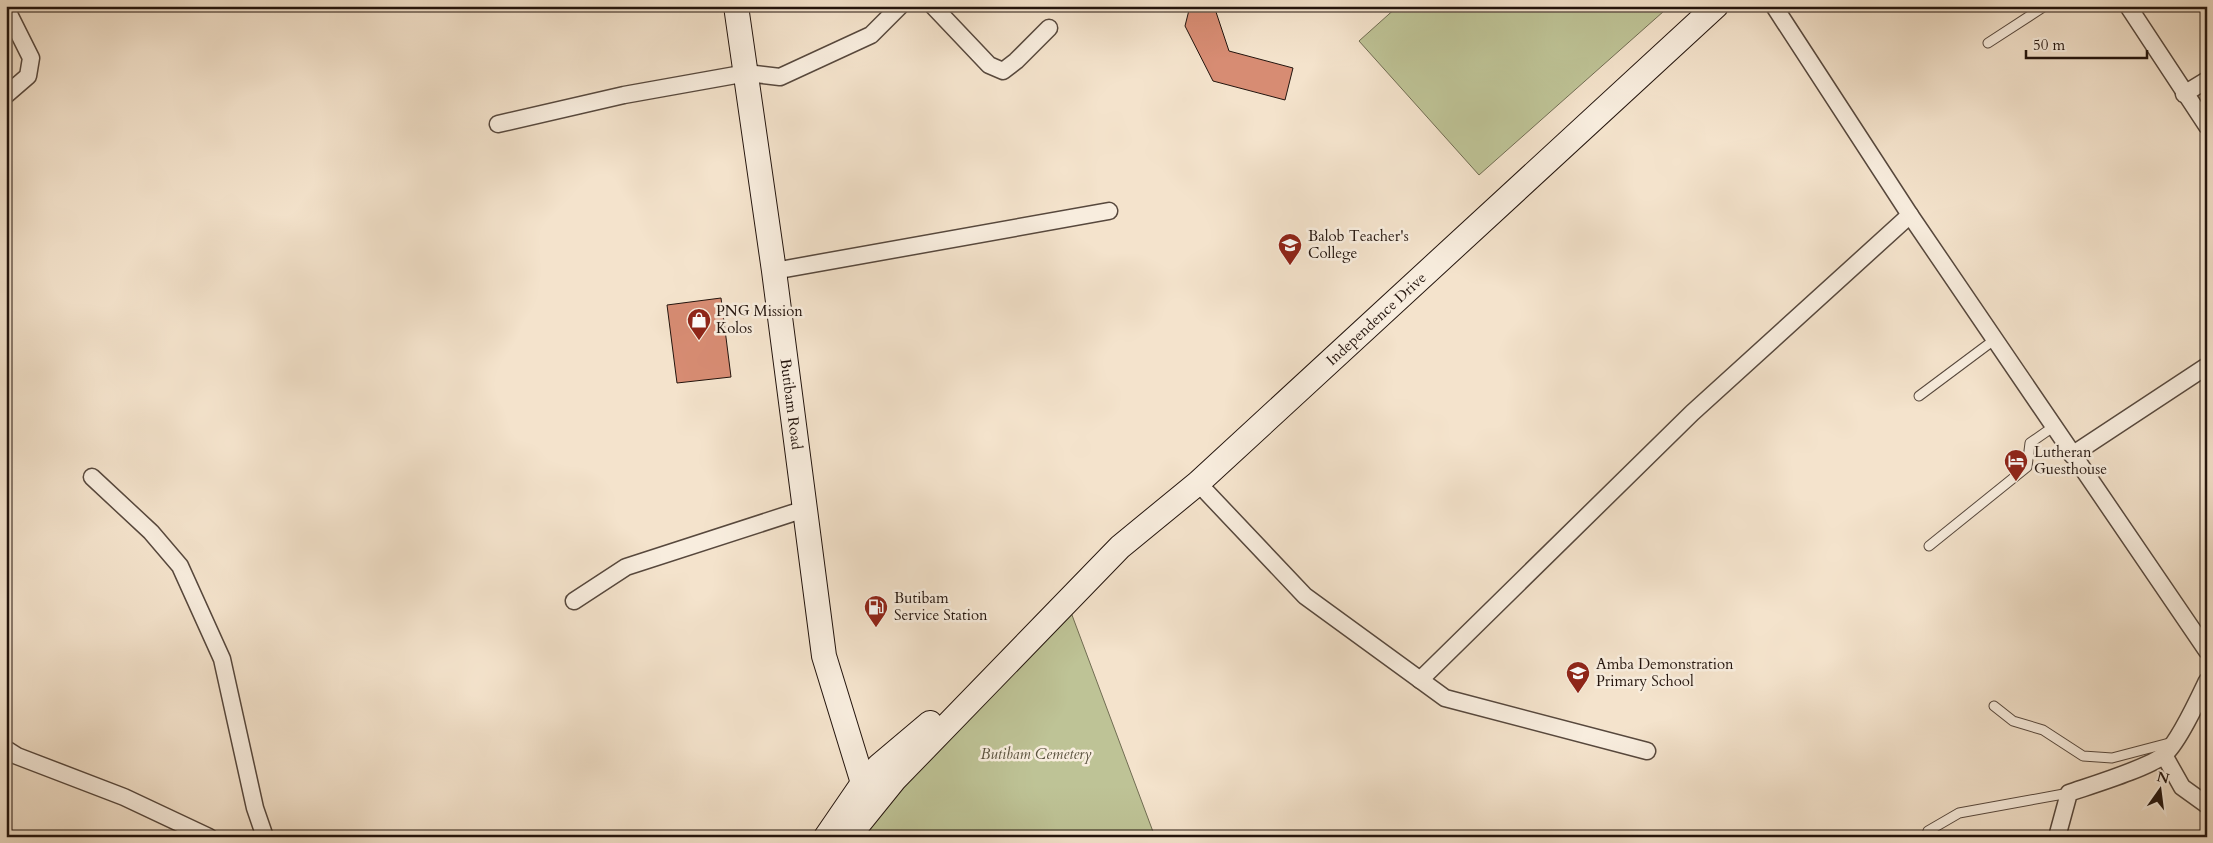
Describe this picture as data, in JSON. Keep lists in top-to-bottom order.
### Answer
{
  "streets": {
    "main road": ["Independence Drive", "Butibam Road"]
  },
  "crossings": [
    ["Independence Drive", "Butibam Road"]
  ],
  "parks": ["Butibam Cemetery"],
  "places": {
    "school or university": ["Balob Teacher's College", "Amba Demonstration Primary School"],
    "shop": ["PNG Mission Kolos"],
    "hotel": ["Lutheran Guesthouse"],
    "fuel station": ["Butibam Service Station"]
  },
  "scale_bar": "50 m",
  "north": "top"
}
